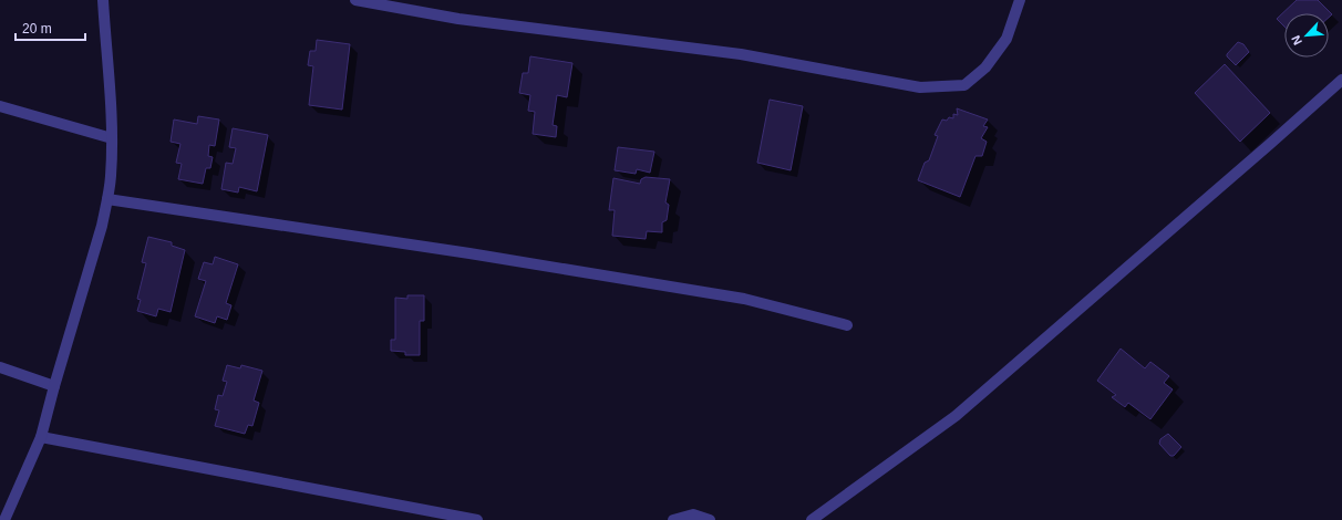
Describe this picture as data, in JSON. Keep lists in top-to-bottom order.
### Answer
{
  "scale_bar": "20 m",
  "north": "bottom left"
}
